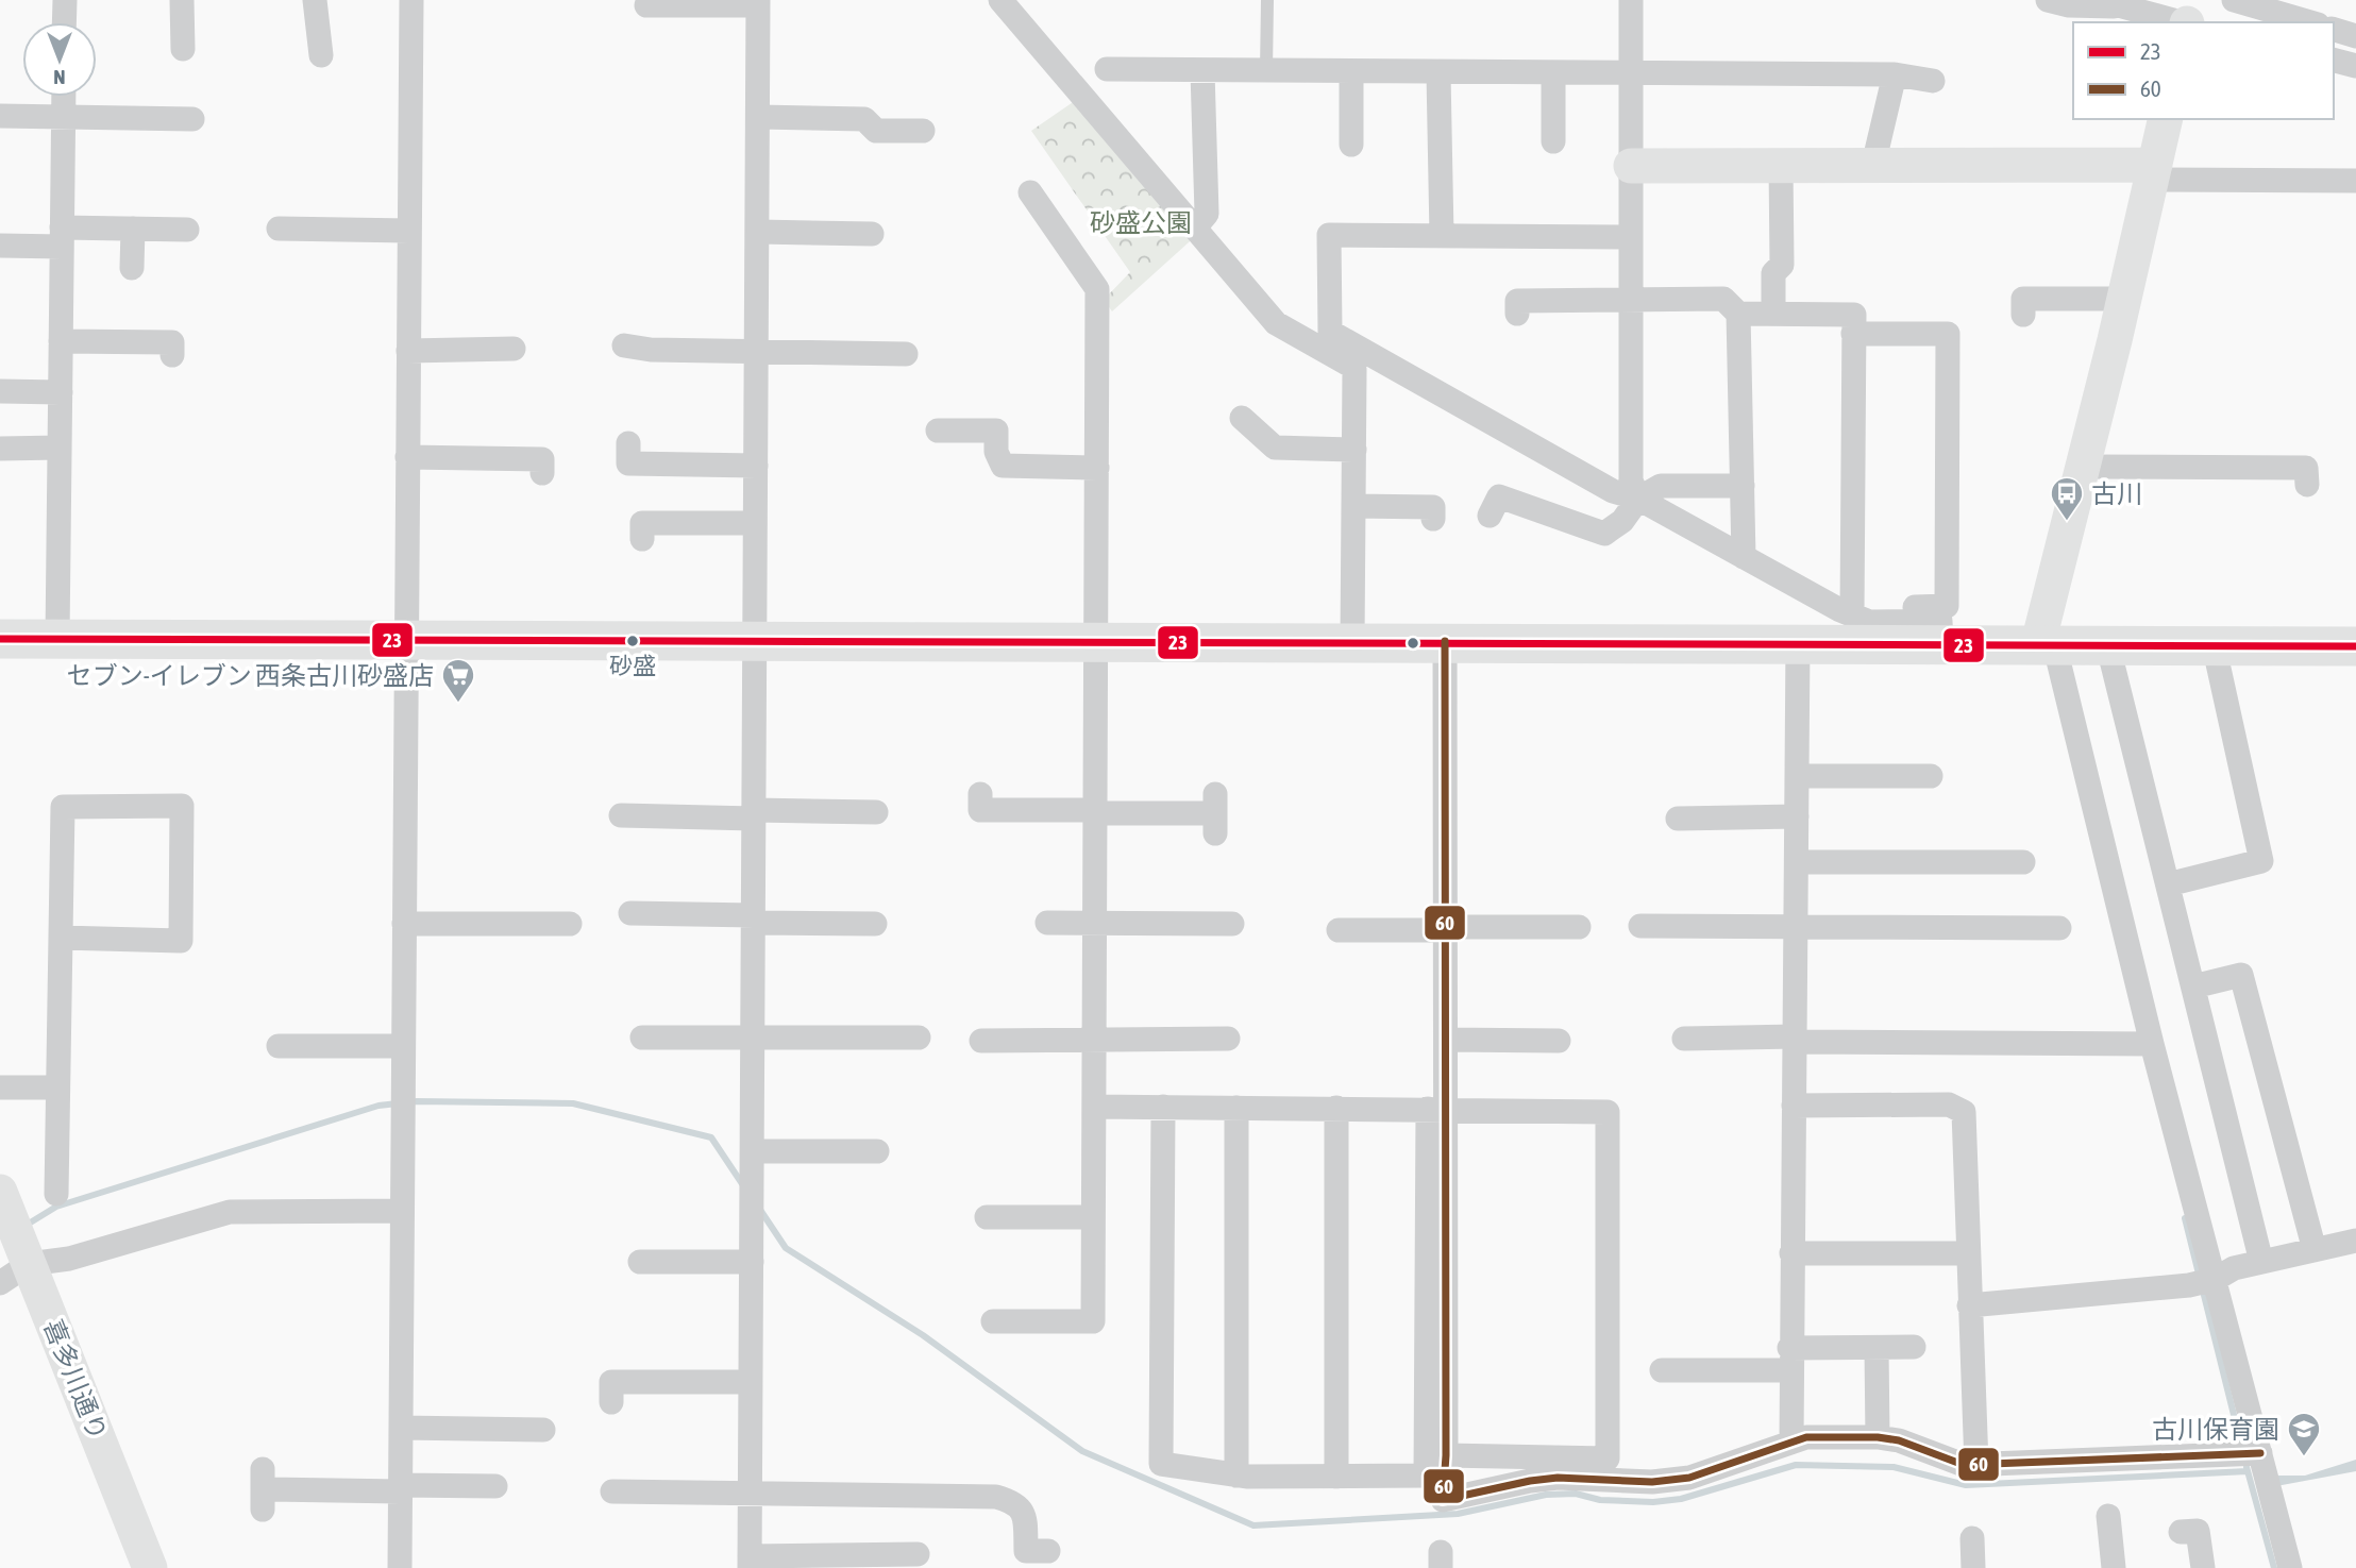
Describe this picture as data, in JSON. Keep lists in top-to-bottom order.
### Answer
{
  "streets": {
    "street": ["喜多川通り"]
  },
  "parks": ["砂盛公園"],
  "places": {
    "bus stop": ["古川"],
    "other": ["砂盛"],
    "supermarket": ["セブン-イレブン 西条古川砂盛店"],
    "school or university": ["古川保育園"]
  },
  "lines": ["transit line 23", "transit line 60"],
  "legend": ["23", "60"],
  "north": "bottom"
}
